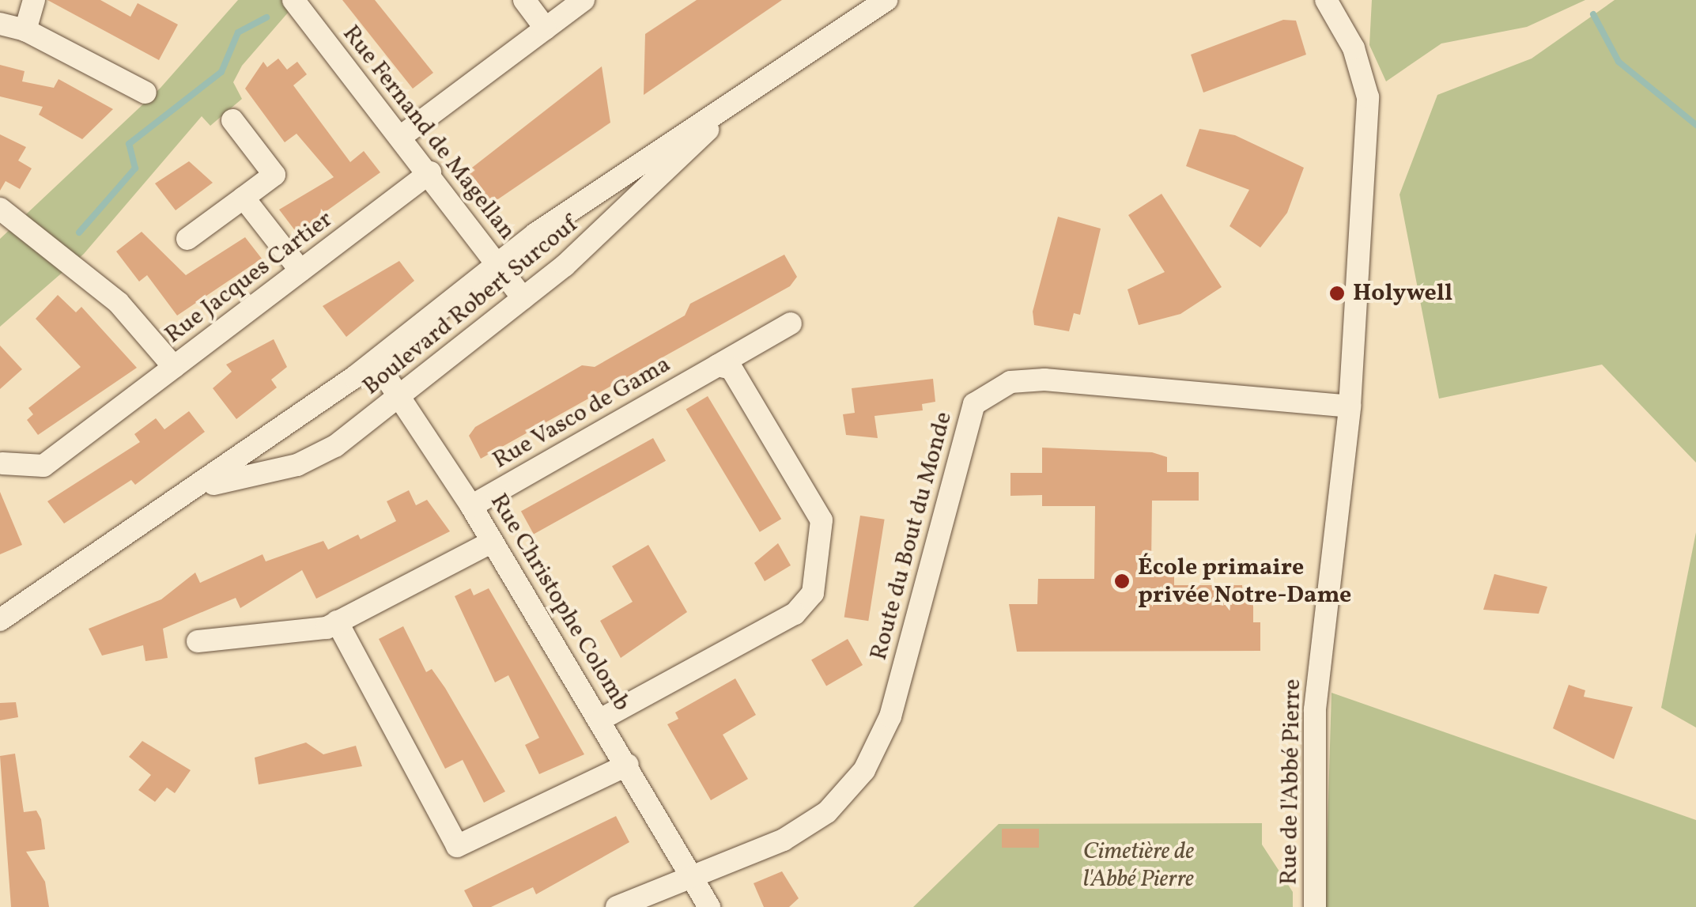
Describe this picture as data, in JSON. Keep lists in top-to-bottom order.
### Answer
{
  "streets": {
    "street": [
      "Rue Fernand de Magellan",
      "Rue Jacques Cartier",
      "Boulevard Robert Surcouf",
      "Rue Vasco de Gama",
      "Route du Bout du Monde",
      "Rue Christophe Colomb",
      "Rue de l'Abbé Pierre"
    ]
  },
  "crossings": [
    ["Rue Fernand de Magellan", "Rue Jacques Cartier"],
    ["Rue Fernand de Magellan", "Boulevard Robert Surcouf"],
    ["Boulevard Robert Surcouf", "Rue Christophe Colomb"],
    ["Rue Vasco de Gama", "Rue Christophe Colomb"],
    ["Route du Bout du Monde", "Rue Christophe Colomb"],
    ["Route du Bout du Monde", "Rue de l'Abbé Pierre"]
  ],
  "parks": ["Cimetière de l'Abbé Pierre"],
  "places": ["Holywell", "École primaire privée Notre-Dame"]
}
